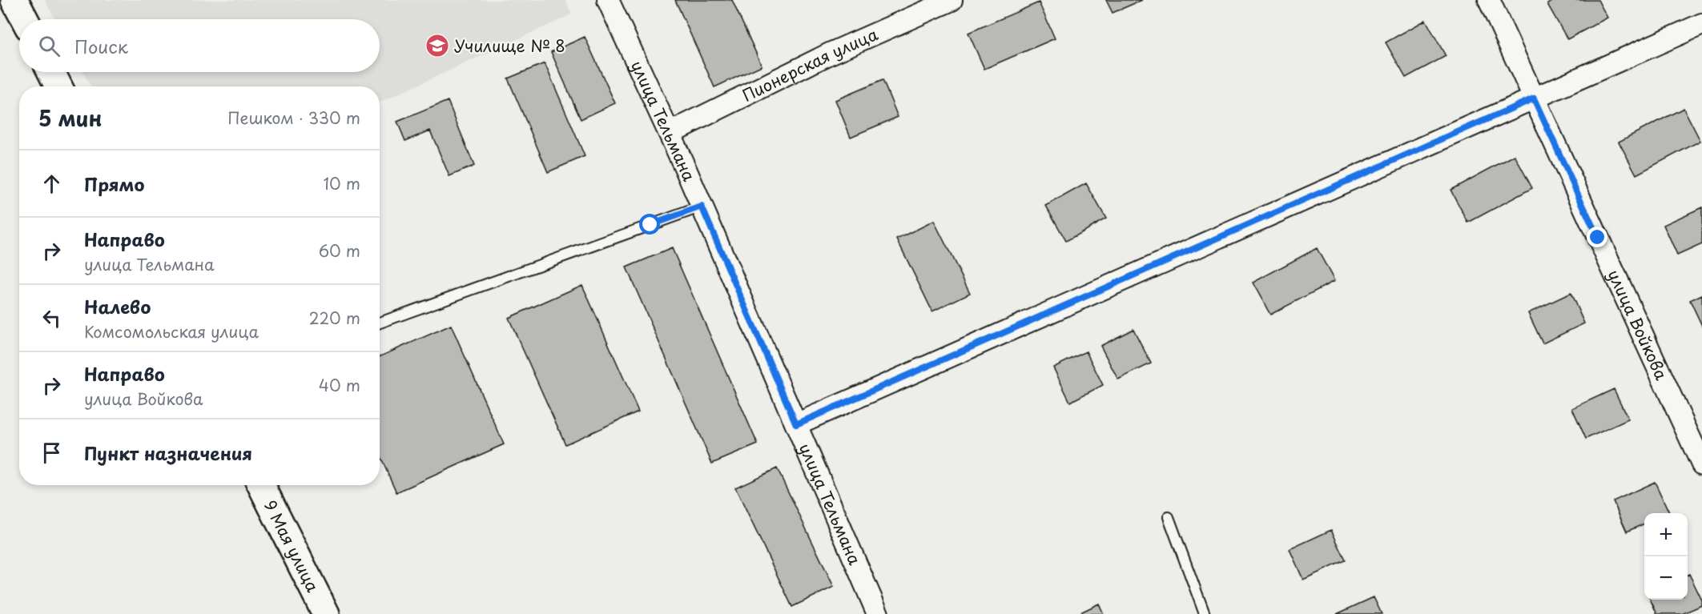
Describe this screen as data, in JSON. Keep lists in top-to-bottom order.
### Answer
{
  "streets": {
    "main road": ["9 Мая улица"],
    "street": ["Пионерская улица", "улица Тельмана", "улица Войкова"]
  },
  "crossings": [
    ["Пионерская улица", "улица Тельмана"]
  ],
  "places": {
    "school or university": ["Училище № 8"]
  },
  "page": {
    "search": "Поиск",
    "heading": ["5 мин", "Пешком · 330 m"],
    "list": [
      ["Прямо", "10 m"],
      ["Направо", "улица Тельмана", "60 m"],
      ["Налево", "Комсомольская улица", "220 m"],
      ["Направо", "улица Войкова", "40 m"],
      "Пункт назначения"
    ],
    "map_buttons": ["+", "−"]
  }
}
